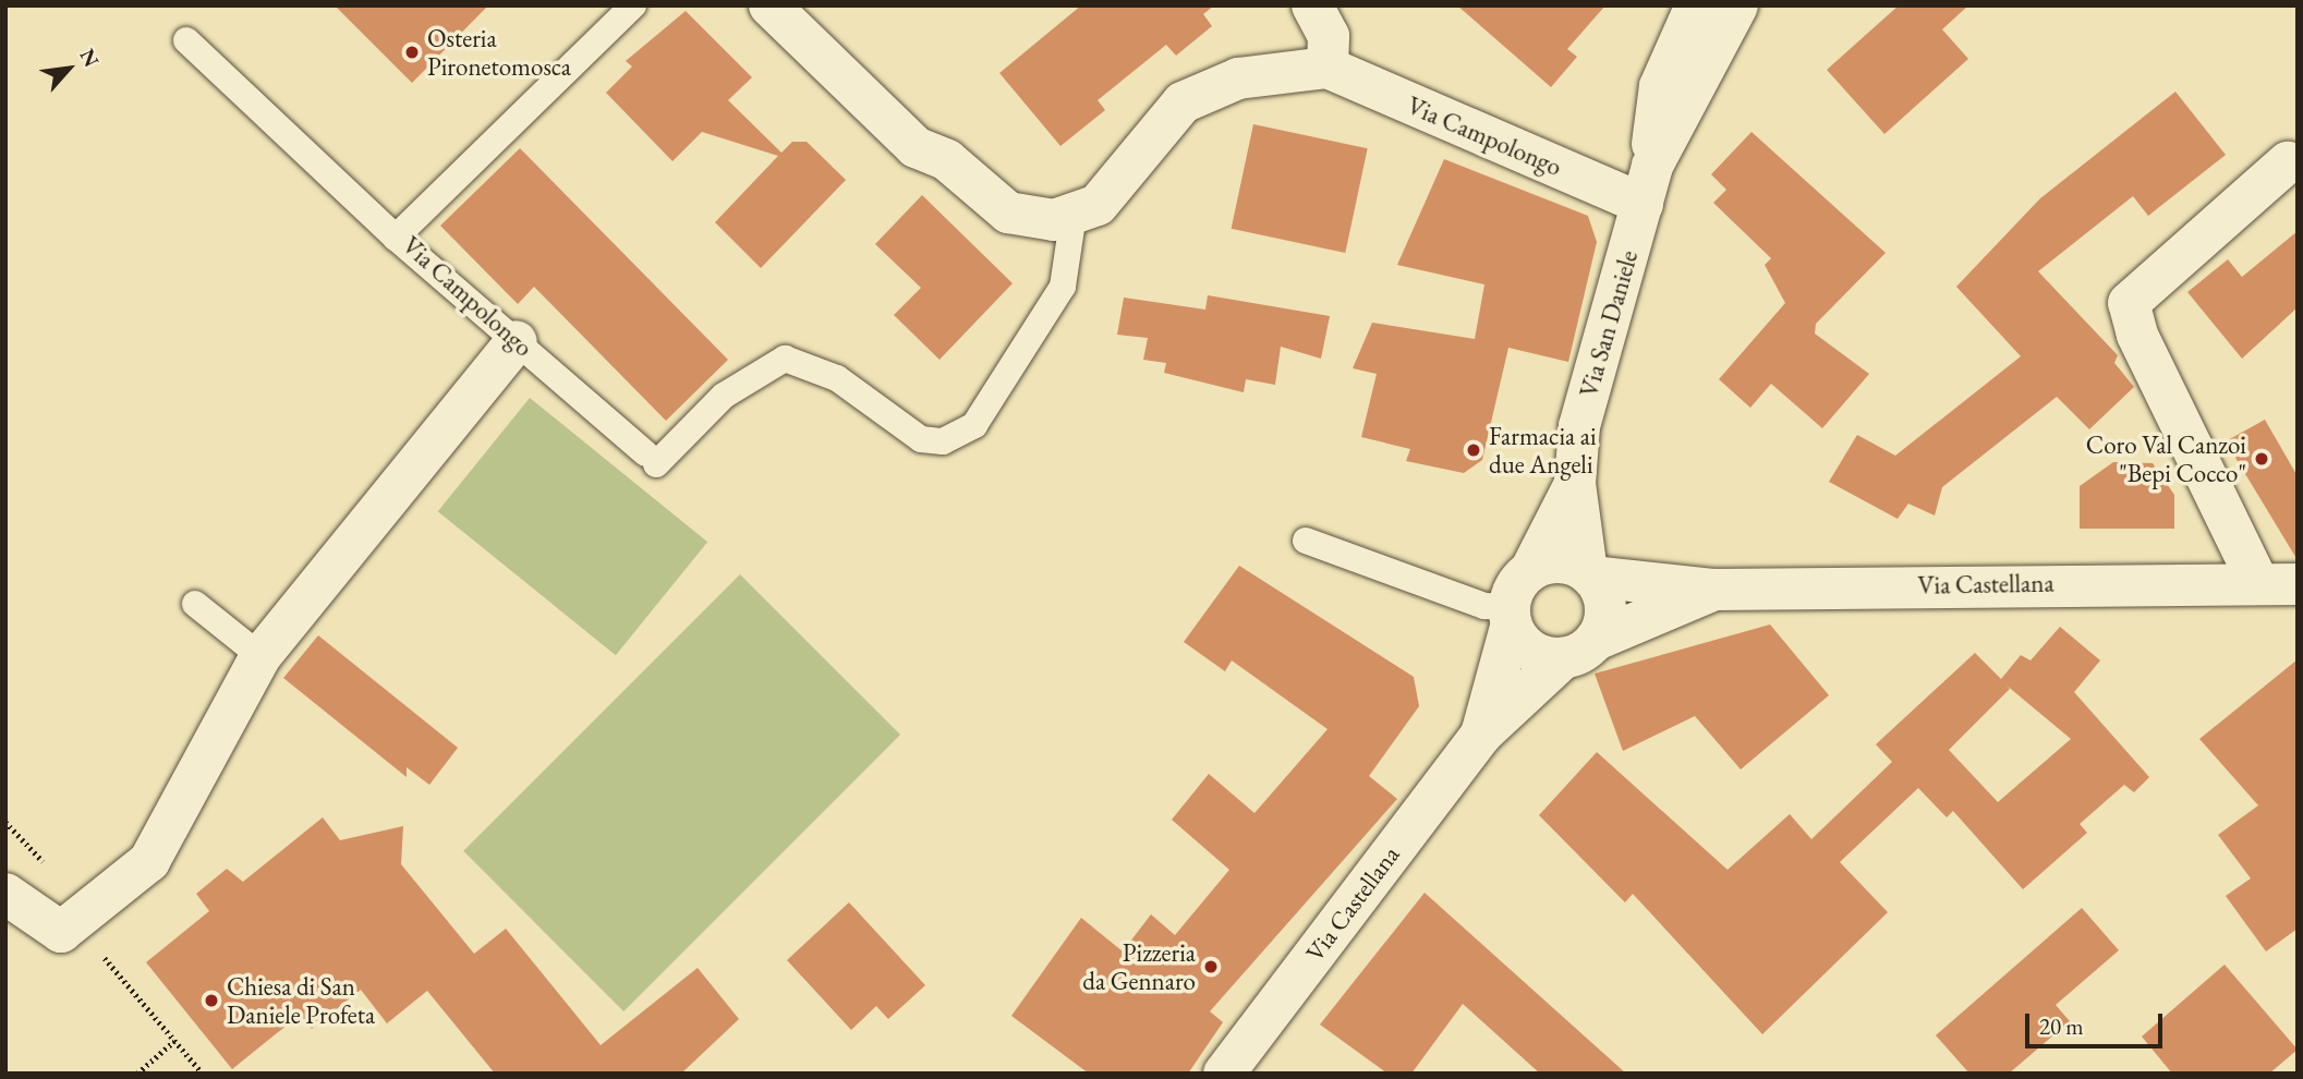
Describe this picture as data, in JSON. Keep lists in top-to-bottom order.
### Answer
{
  "streets": {
    "street": ["Via Campolongo", "Via San Daniele", "Via Castellana"]
  },
  "crossings": [
    ["Via Campolongo", "Via San Daniele"],
    ["Via San Daniele", "Via Castellana"]
  ],
  "places": [
    "Osteria Pironetomosca",
    "Farmacia ai due Angeli",
    "Coro Val Canzoi \"Bepi Cocco\"",
    "Pizzeria da Gennaro",
    "Chiesa di San Daniele Profeta"
  ],
  "scale_bar": "20 m",
  "north": "top right"
}
